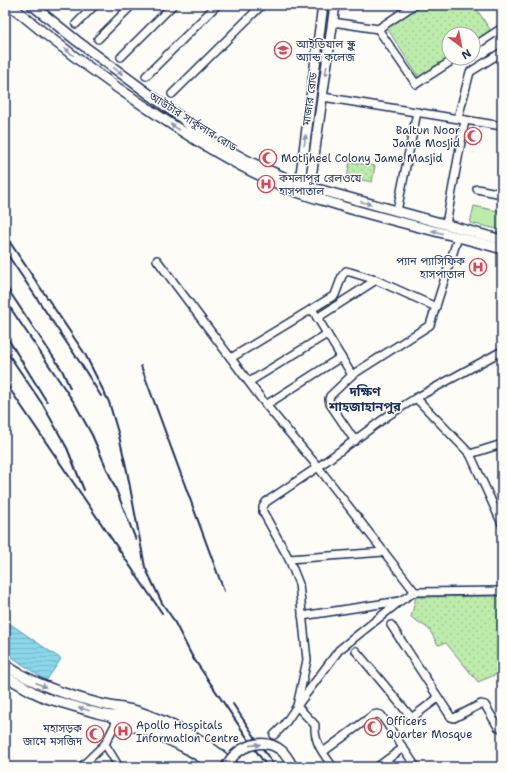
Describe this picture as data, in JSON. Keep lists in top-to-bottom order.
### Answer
{
  "streets": {
    "main road": ["মাজার রোড", "আউটার সার্কুলার রোড"]
  },
  "crossings": [
    ["মাজার রোড", "আউটার সার্কুলার রোড"]
  ],
  "districts": ["দক্ষিণ শাহজাহানপুর"],
  "places": {
    "school or university": ["আইডিয়াল স্কুল অ্যান্ড কলেজ"],
    "mosque": [
      "Baitun Noor Jame Mosjid",
      "Motijheel Colony Jame Masjid",
      "Officers Quarter Mosque",
      "মহাসড়ক জামে মসজিদ"
    ],
    "hospital": ["কমলাপুর রেলওয়ে হাসপাতাল", "প্যান প্যাসিফিক হাসপাতাল", "Apollo Hospitals Information Centre"]
  },
  "north": "bottom right"
}
